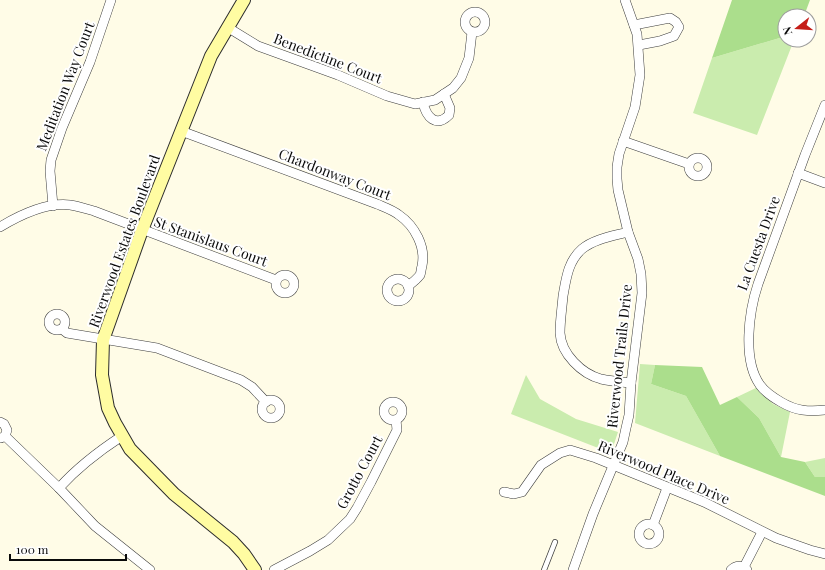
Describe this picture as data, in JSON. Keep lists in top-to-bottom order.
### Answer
{
  "streets": {
    "street": [
      "Benedictine Court",
      "Meditation Way Court",
      "Chardonway Court",
      "Riverwood Estates Boulevard",
      "St Stanislaus Court",
      "La Cuesta Drive",
      "Riverwood Trails Drive",
      "Grotto Court",
      "Riverwood Place Drive"
    ]
  },
  "crossings": [
    ["Benedictine Court", "Riverwood Estates Boulevard"],
    ["Meditation Way Court", "St Stanislaus Court"],
    ["Chardonway Court", "Riverwood Estates Boulevard"],
    ["Riverwood Estates Boulevard", "St Stanislaus Court"],
    ["Riverwood Trails Drive", "Riverwood Place Drive"]
  ],
  "scale_bar": "100 m",
  "north": "left"
}
